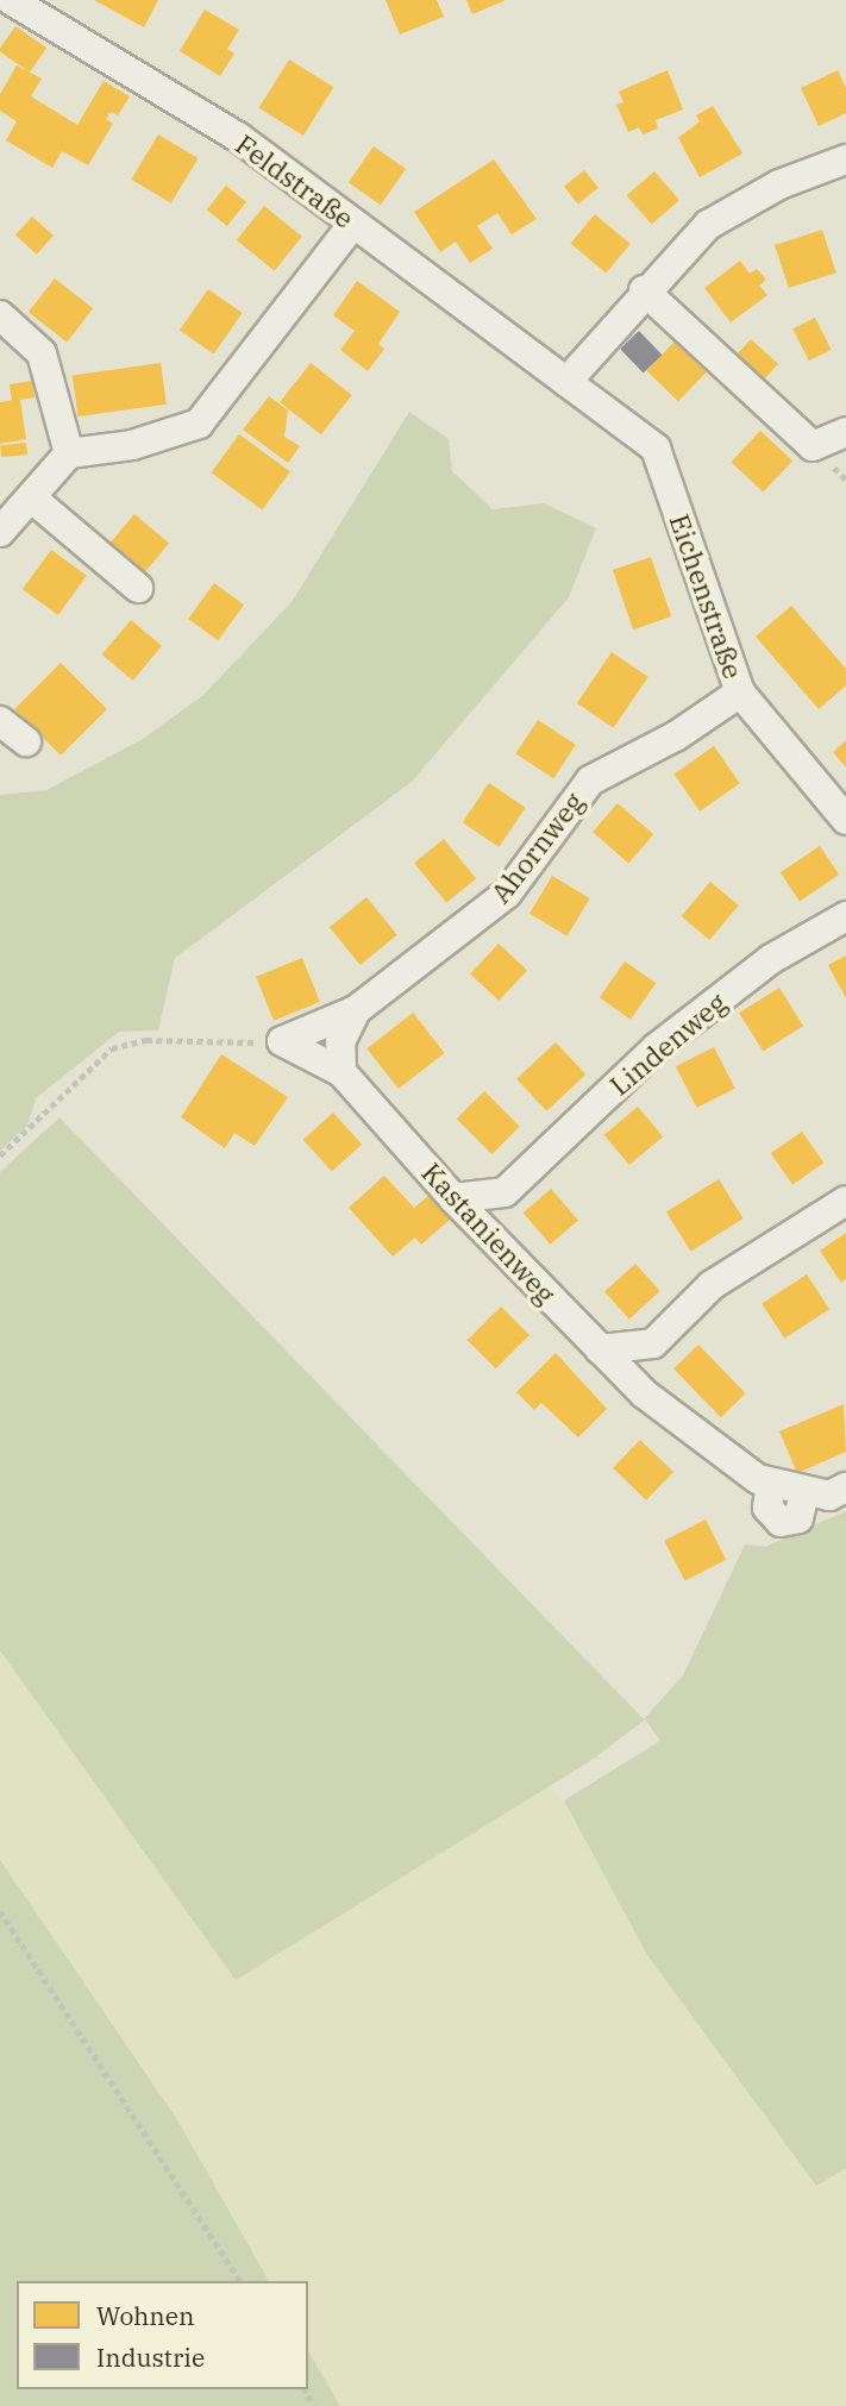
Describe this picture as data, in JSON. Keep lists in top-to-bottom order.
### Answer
{
  "streets": {
    "street": [
      "Feldstraße",
      "Eichenstraße",
      "Ahornweg",
      "Lindenweg",
      "Kastanienweg"
    ]
  },
  "crossings": [
    ["Feldstraße", "Eichenstraße"],
    ["Eichenstraße", "Ahornweg"]
  ],
  "legend": ["Wohnen", "Industrie"]
}
